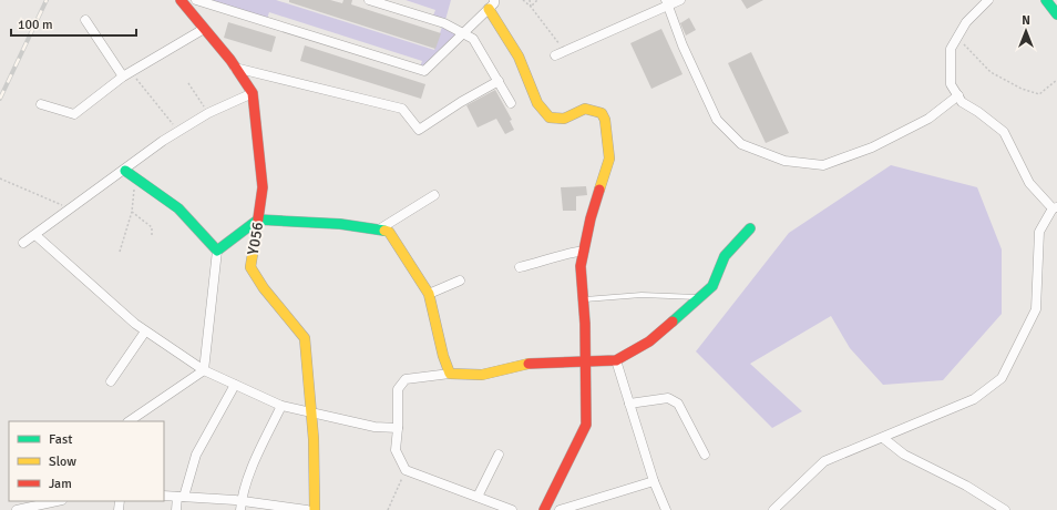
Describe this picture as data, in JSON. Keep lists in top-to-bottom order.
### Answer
{
  "streets": {
    "street": ["Y056"]
  },
  "legend": ["Fast", "Slow", "Jam"],
  "scale_bar": "100 m",
  "north": "top"
}
